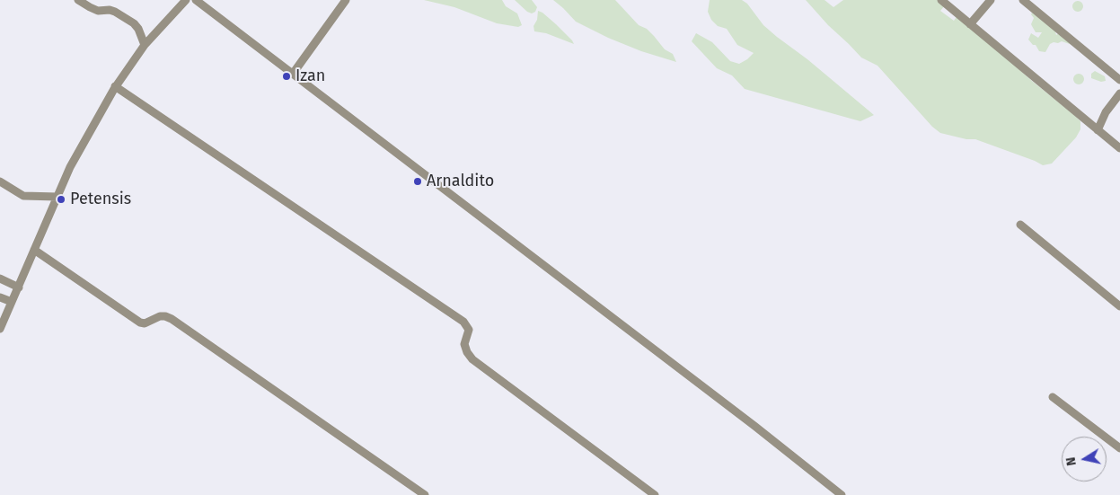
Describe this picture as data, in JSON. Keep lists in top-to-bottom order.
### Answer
{
  "places": ["Izan", "Arnaldito", "Petensis"],
  "north": "left"
}
